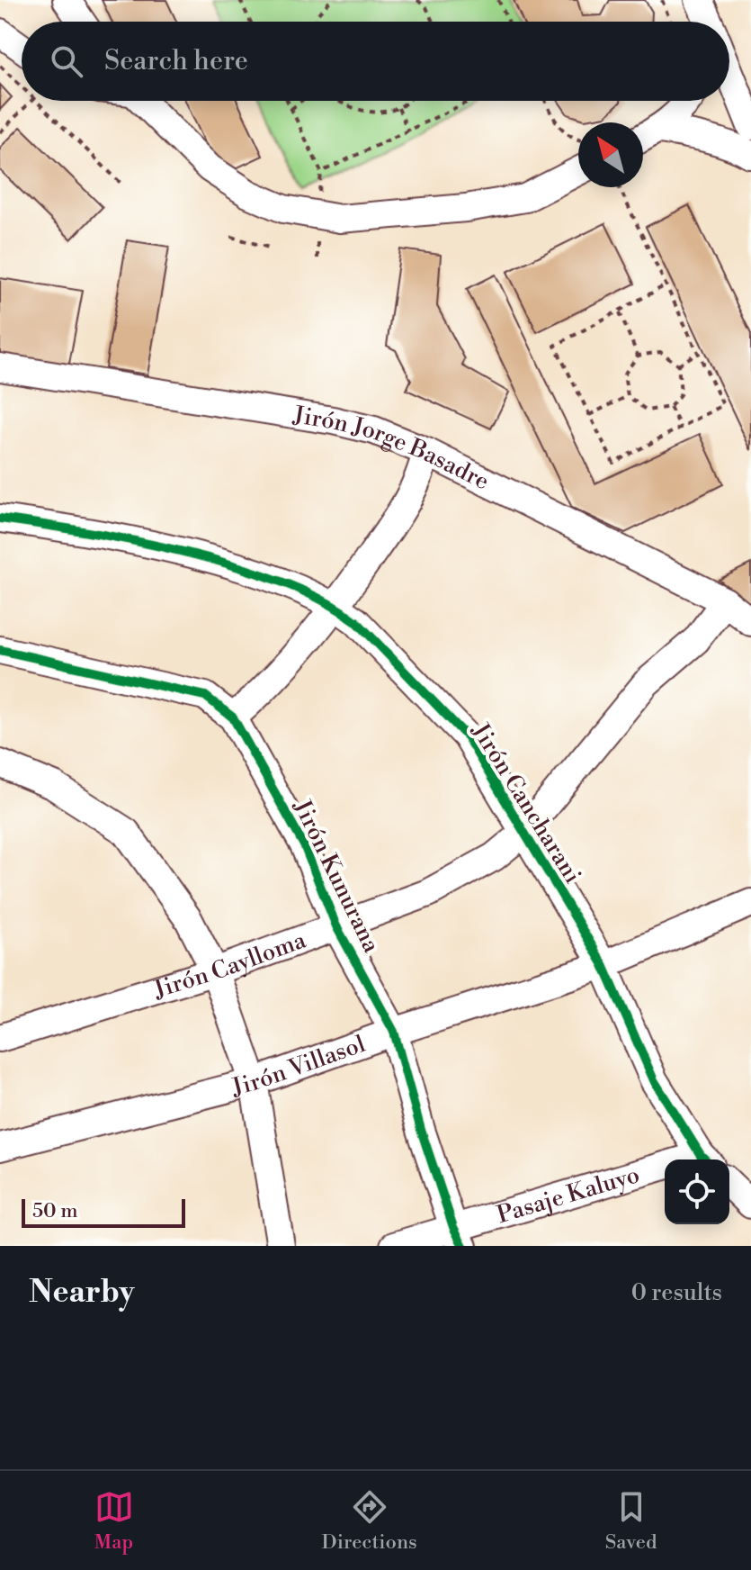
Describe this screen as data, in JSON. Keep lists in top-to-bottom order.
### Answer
{
  "streets": {
    "street": [
      "Jirón Jorge Basadre",
      "Jirón Cancharani",
      "Jirón Kunurana",
      "Jirón Caylloma",
      "Jirón Villasol",
      "Pasaje Kaluyo"
    ]
  },
  "crossings": [
    ["Jirón Jorge Basadre", "Jirón Caylloma"],
    ["Jirón Cancharani", "Jirón Caylloma"],
    ["Jirón Cancharani", "Jirón Villasol"],
    ["Jirón Kunurana", "Jirón Caylloma"],
    ["Jirón Kunurana", "Jirón Villasol"],
    ["Jirón Kunurana", "Pasaje Kaluyo"]
  ],
  "scale_bar": "50 m",
  "north": "top left",
  "page": {
    "search": "Search here",
    "scale": "50 m",
    "heading": ["Nearby", "0 results"],
    "nav": ["Map", "Directions", "Saved"]
  }
}
